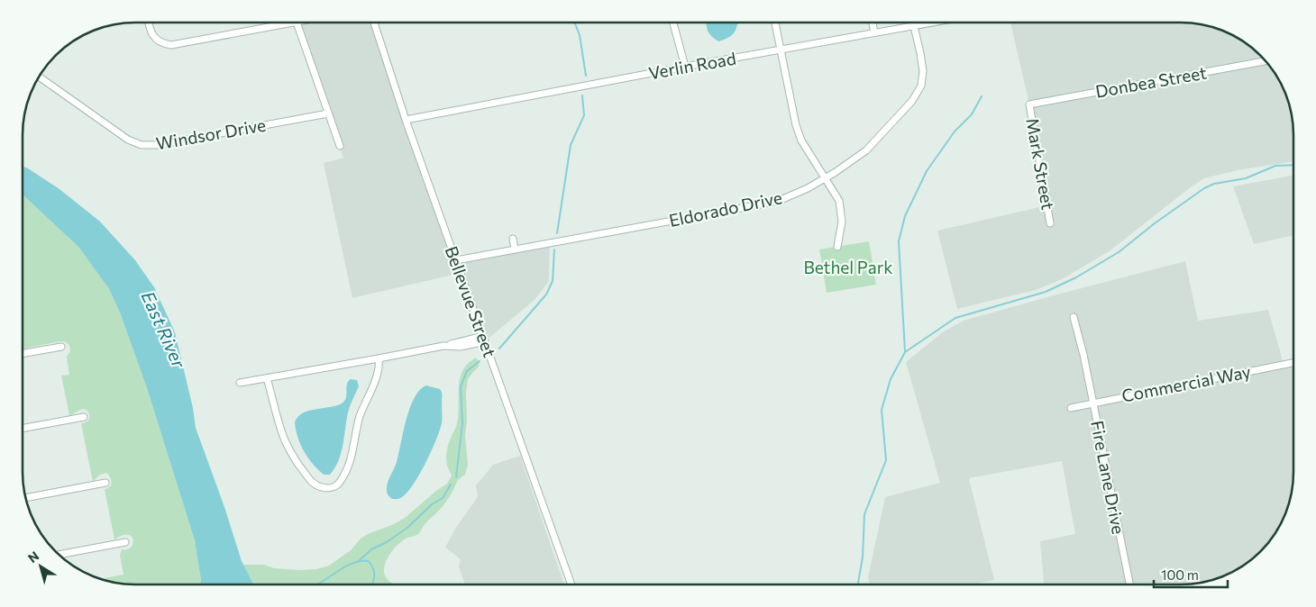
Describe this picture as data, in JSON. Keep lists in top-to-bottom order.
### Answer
{
  "streets": {
    "street": [
      "Verlin Road",
      "Donbea Street",
      "Windsor Drive",
      "Mark Street",
      "Eldorado Drive",
      "Bellevue Street",
      "Commercial Way",
      "Fire Lane Drive"
    ]
  },
  "crossings": [
    ["Verlin Road", "Eldorado Drive"],
    ["Verlin Road", "Bellevue Street"],
    ["Donbea Street", "Mark Street"],
    ["Eldorado Drive", "Bellevue Street"],
    ["Commercial Way", "Fire Lane Drive"]
  ],
  "water": ["East River"],
  "parks": ["Bethel Park"],
  "scale_bar": "100 m",
  "north": "top left"
}
